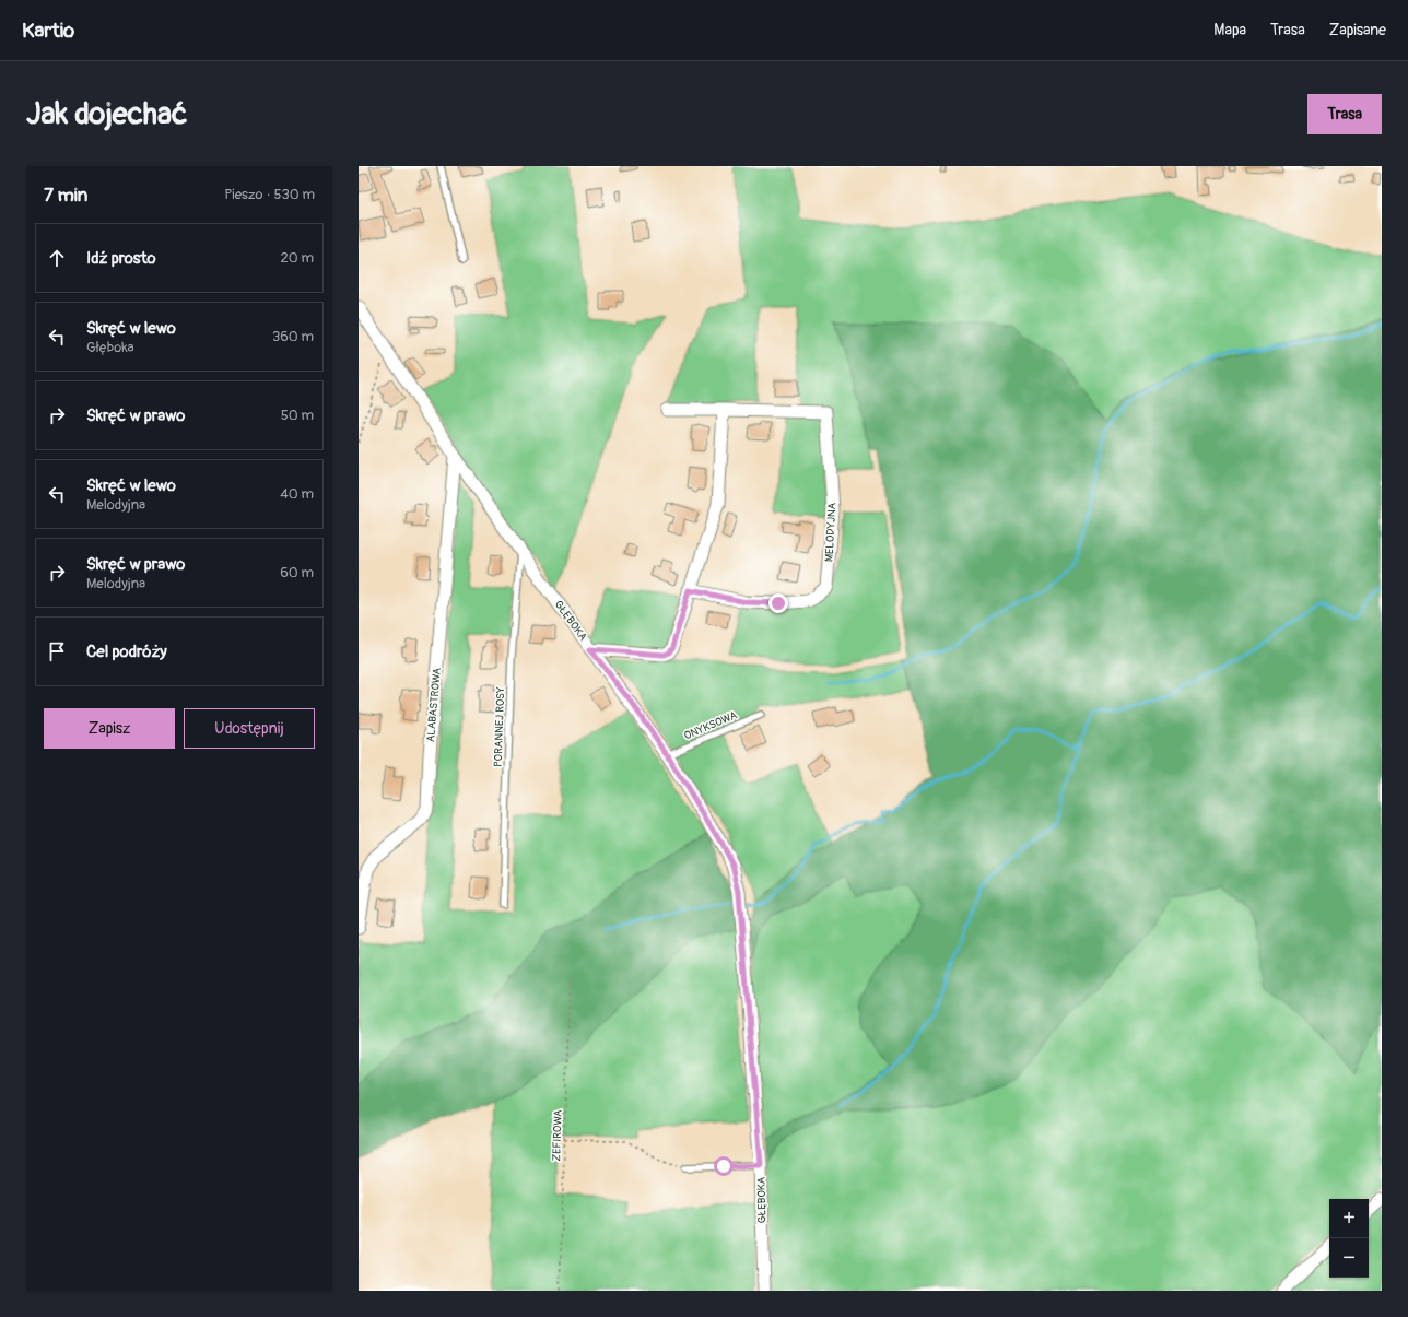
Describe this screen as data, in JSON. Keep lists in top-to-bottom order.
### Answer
{
  "streets": {
    "street": ["MELODYJNA", "GŁĘBOKA", "ALABASTROWA"],
    "lane": ["ONYKSOWA", "PORANNEJ ROSY"],
    "path": ["ZEFIROWA"]
  },
  "crossings": [
    ["GŁĘBOKA", "ALABASTROWA"],
    ["GŁĘBOKA", "ONYKSOWA"],
    ["GŁĘBOKA", "PORANNEJ ROSY"]
  ],
  "page": {
    "header": "Kartio",
    "nav": ["Mapa", "Trasa", "Zapisane"],
    "buttons": [
      "Trasa",
      ["Zapisz", "Udostępnij"]
    ],
    "title": "Jak dojechać",
    "heading": ["7 min", "Pieszo · 530 m"],
    "list": [
      ["Idź prosto", "20 m"],
      ["Skręć w lewo", "Głęboka", "360 m"],
      ["Skręć w prawo", "50 m"],
      ["Skręć w lewo", "Melodyjna", "40 m"],
      ["Skręć w prawo", "Melodyjna", "60 m"],
      "Cel podróży"
    ],
    "map_buttons": ["+", "−"]
  }
}
